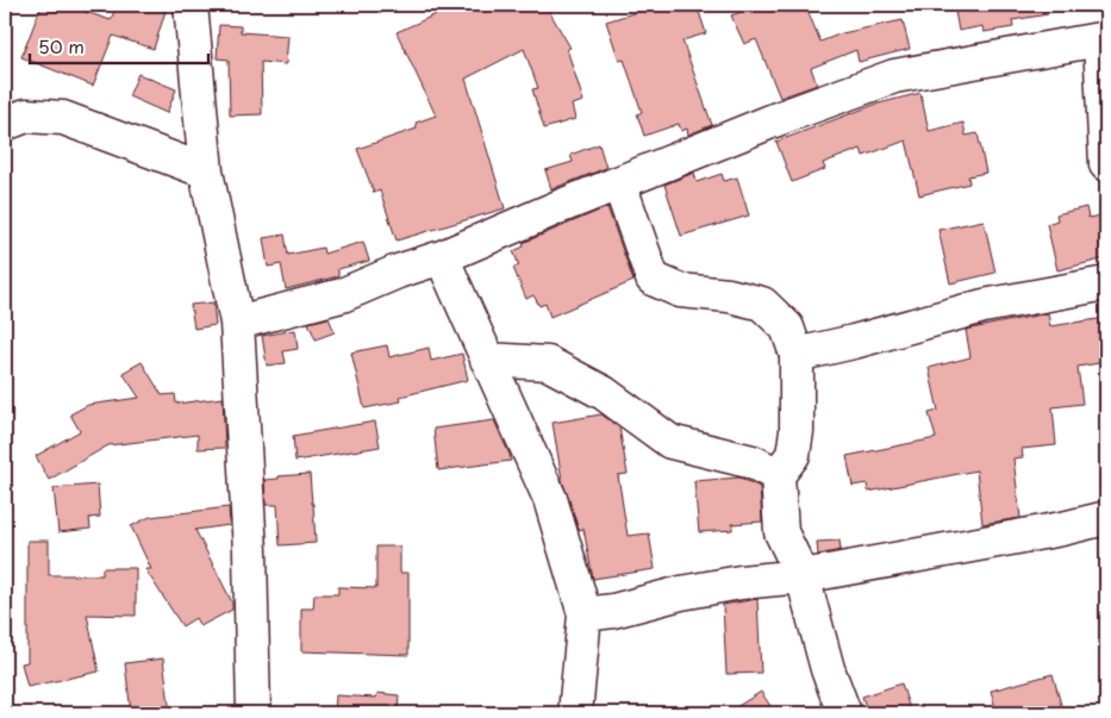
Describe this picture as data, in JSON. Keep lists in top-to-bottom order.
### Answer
{
  "scale_bar": "50 m"
}
